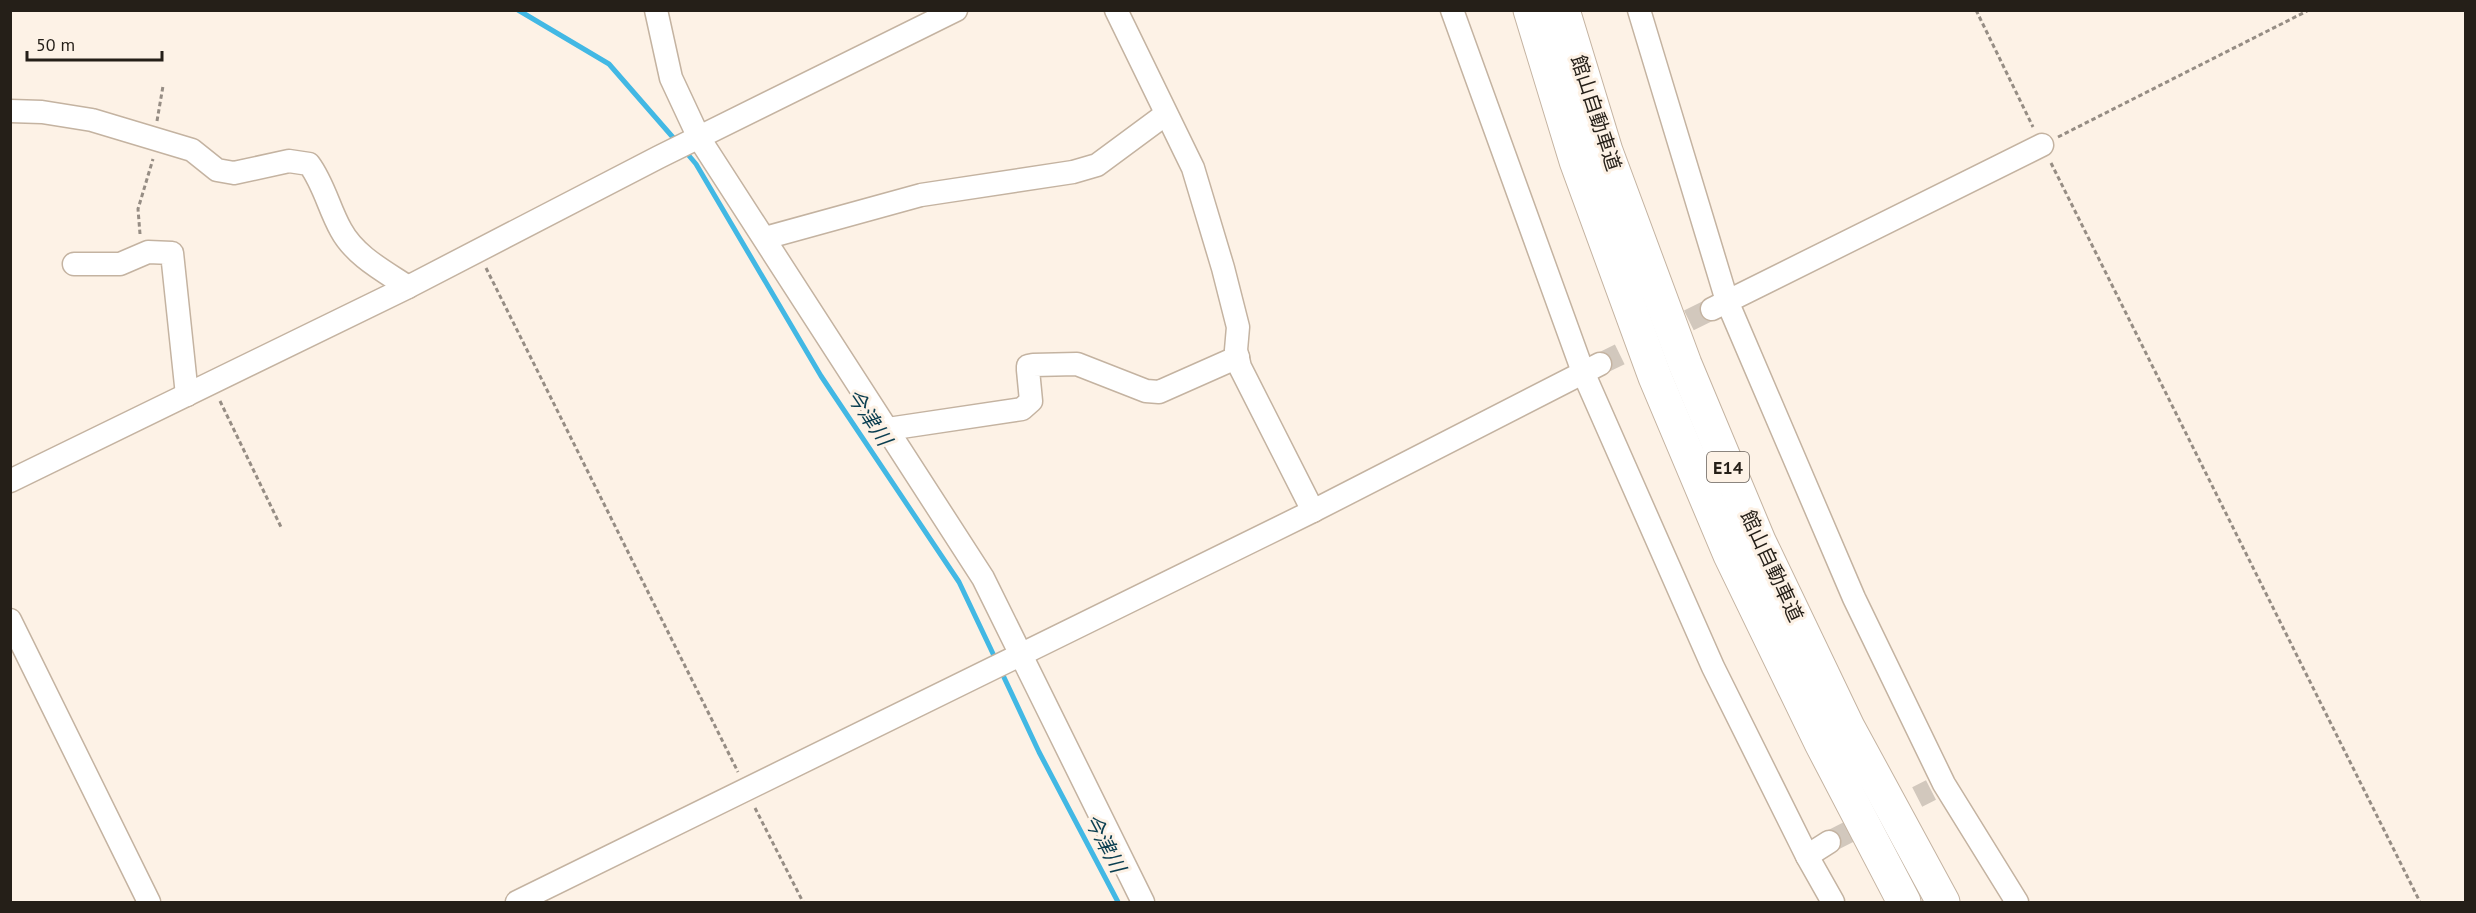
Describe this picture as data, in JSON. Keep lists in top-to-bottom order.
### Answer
{
  "streets": {
    "highway": ["館山自動車道", "E14"]
  },
  "water": ["今津川"],
  "scale_bar": "50 m"
}
